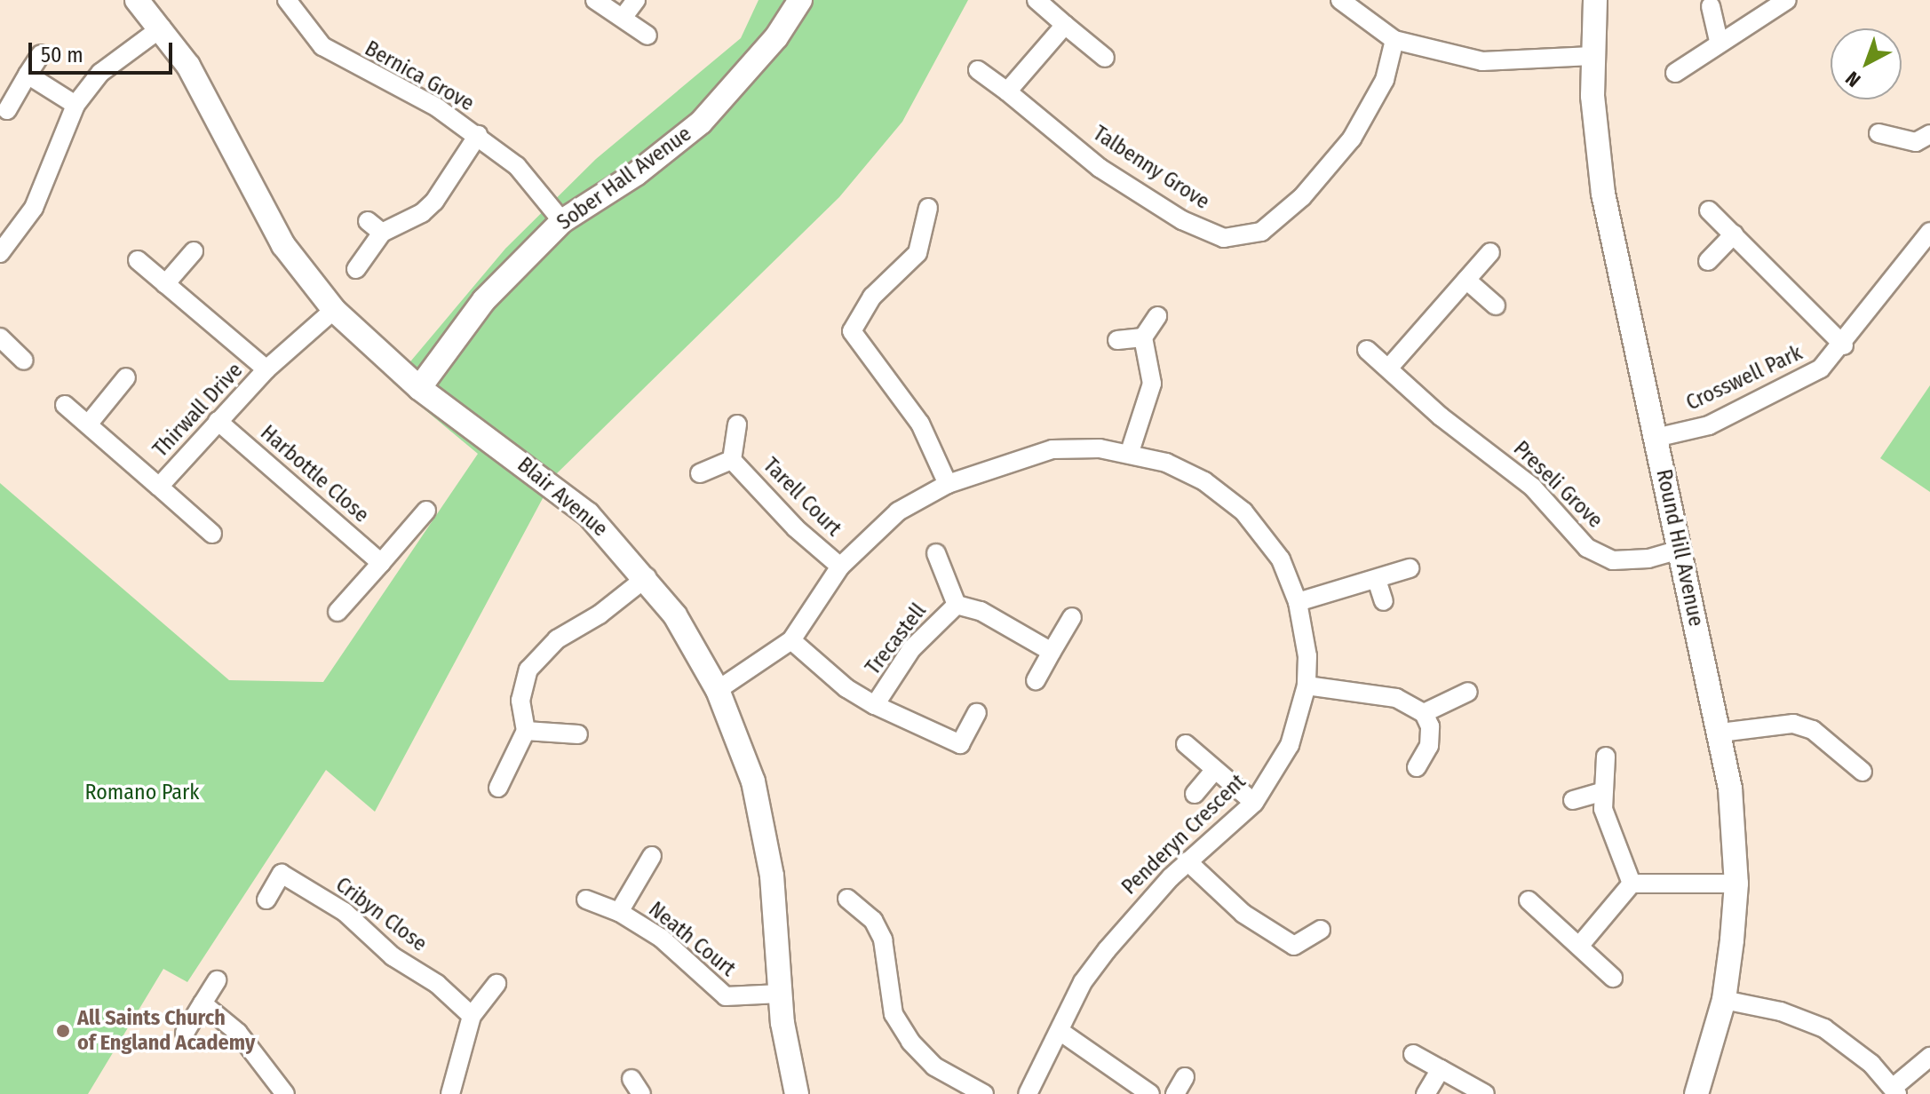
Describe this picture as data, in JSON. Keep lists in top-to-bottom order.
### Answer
{
  "streets": {
    "street": [
      "Bernica Grove",
      "Talbenny Grove",
      "Sober Hall Avenue",
      "Crosswell Park",
      "Thirwall Drive",
      "Harbottle Close",
      "Preseli Grove",
      "Blair Avenue",
      "Tarell Court",
      "Round Hill Avenue",
      "Trecastell",
      "Penderyn Crescent",
      "Cribyn Close",
      "Neath Court"
    ]
  },
  "crossings": [
    ["Bernica Grove", "Sober Hall Avenue"],
    ["Sober Hall Avenue", "Blair Avenue"],
    ["Crosswell Park", "Round Hill Avenue"],
    ["Thirwall Drive", "Harbottle Close"],
    ["Thirwall Drive", "Blair Avenue"],
    ["Preseli Grove", "Round Hill Avenue"],
    ["Blair Avenue", "Penderyn Crescent"],
    ["Blair Avenue", "Neath Court"],
    ["Tarell Court", "Penderyn Crescent"],
    ["Trecastell", "Penderyn Crescent"]
  ],
  "parks": ["Romano Park"],
  "places": ["All Saints Church of England Academy"],
  "scale_bar": "50 m",
  "north": "bottom left"
}
